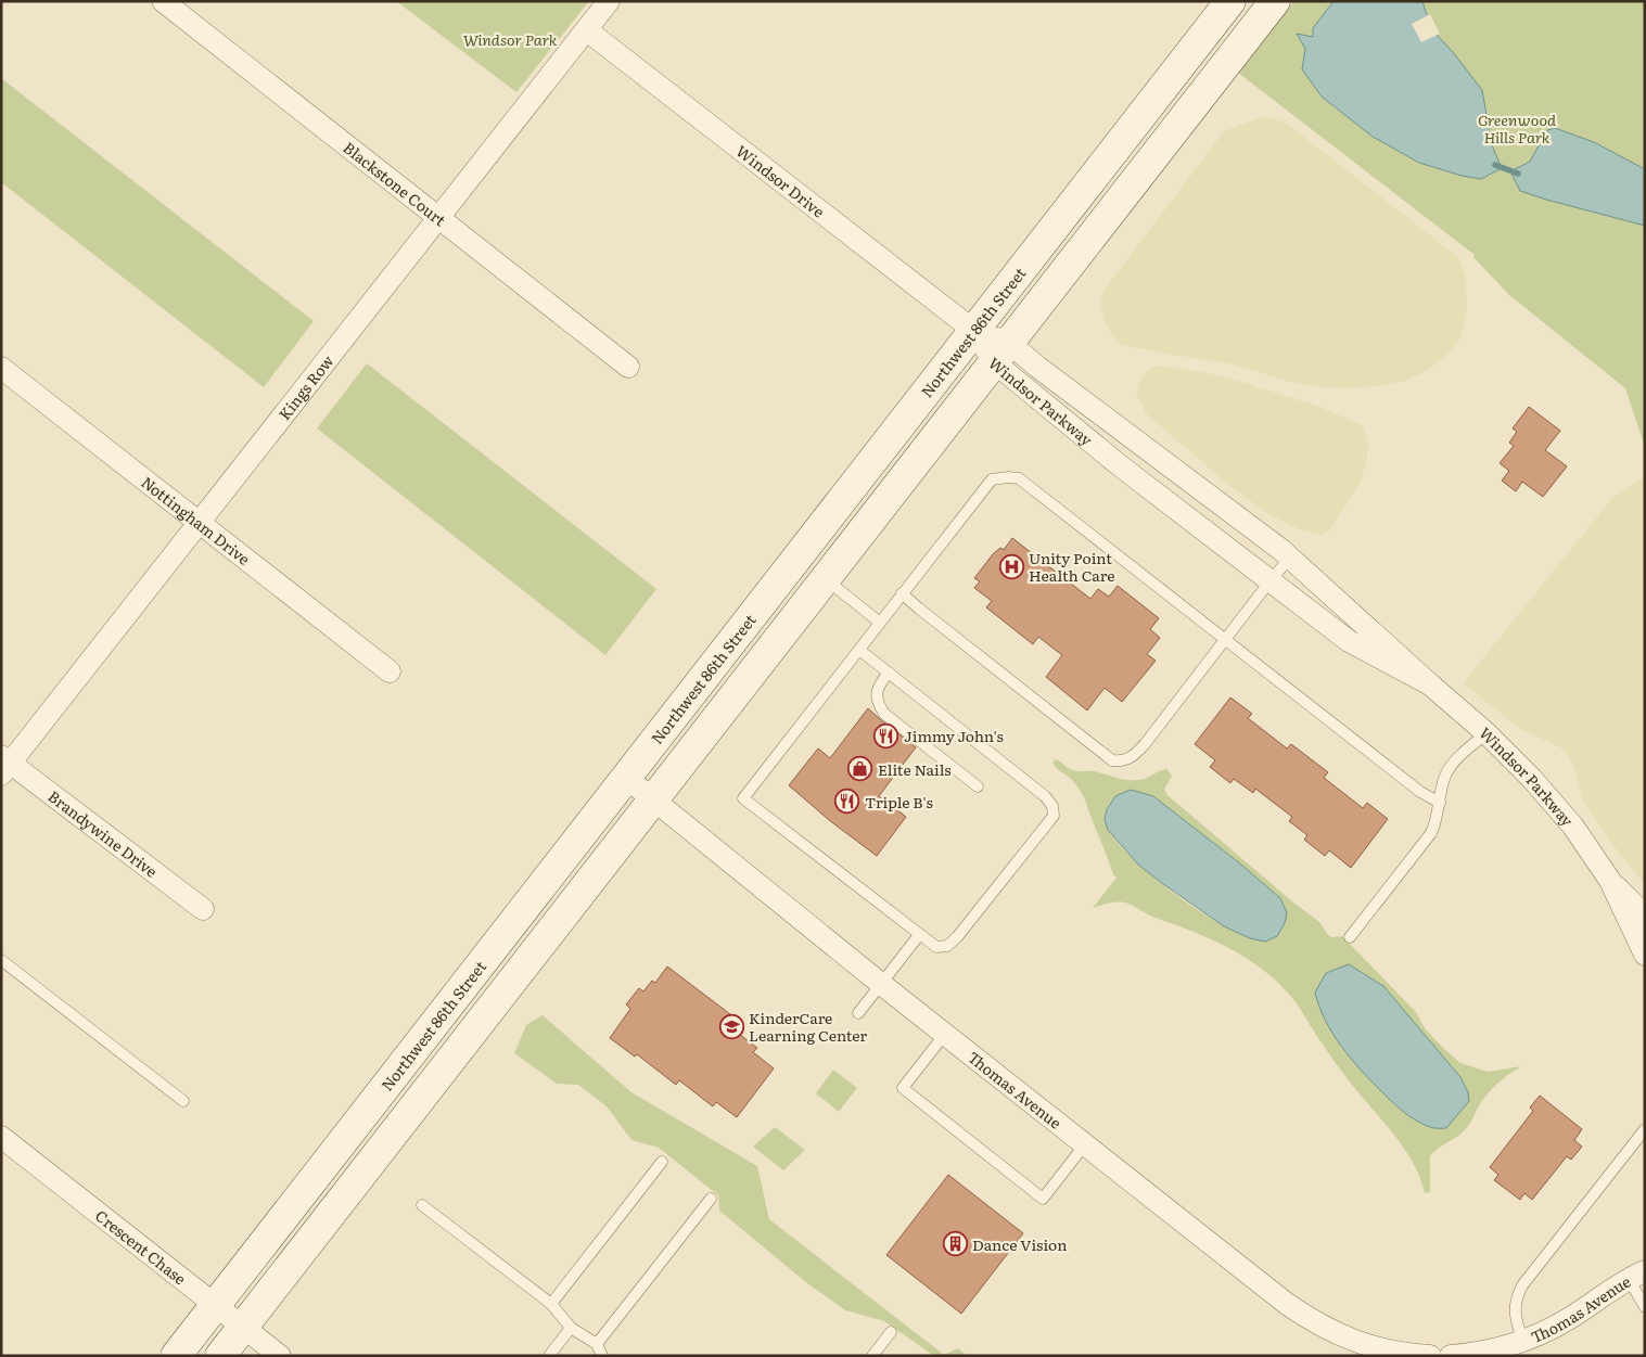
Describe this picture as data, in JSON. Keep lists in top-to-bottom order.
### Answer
{
  "streets": {
    "main road": ["Northwest 86th Street"],
    "street": [
      "Windsor Drive",
      "Blackstone Court",
      "Kings Row",
      "Windsor Parkway",
      "Nottingham Drive",
      "Brandywine Drive",
      "Thomas Avenue",
      "Crescent Chase"
    ]
  },
  "crossings": [
    ["Windsor Drive", "Northwest 86th Street"],
    ["Windsor Drive", "Kings Row"],
    ["Windsor Drive", "Windsor Parkway"],
    ["Blackstone Court", "Kings Row"],
    ["Northwest 86th Street", "Windsor Parkway"],
    ["Northwest 86th Street", "Thomas Avenue"],
    ["Northwest 86th Street", "Crescent Chase"],
    ["Kings Row", "Nottingham Drive"],
    ["Kings Row", "Brandywine Drive"]
  ],
  "parks": ["Windsor Park", "Greenwood Hills Park"],
  "places": {
    "hospital": ["Unity Point Health Care"],
    "restaurant": ["Jimmy John's", "Triple B's"],
    "shop": ["Elite Nails"],
    "school or university": ["KinderCare Learning Center"],
    "building": ["Dance Vision"]
  }
}
